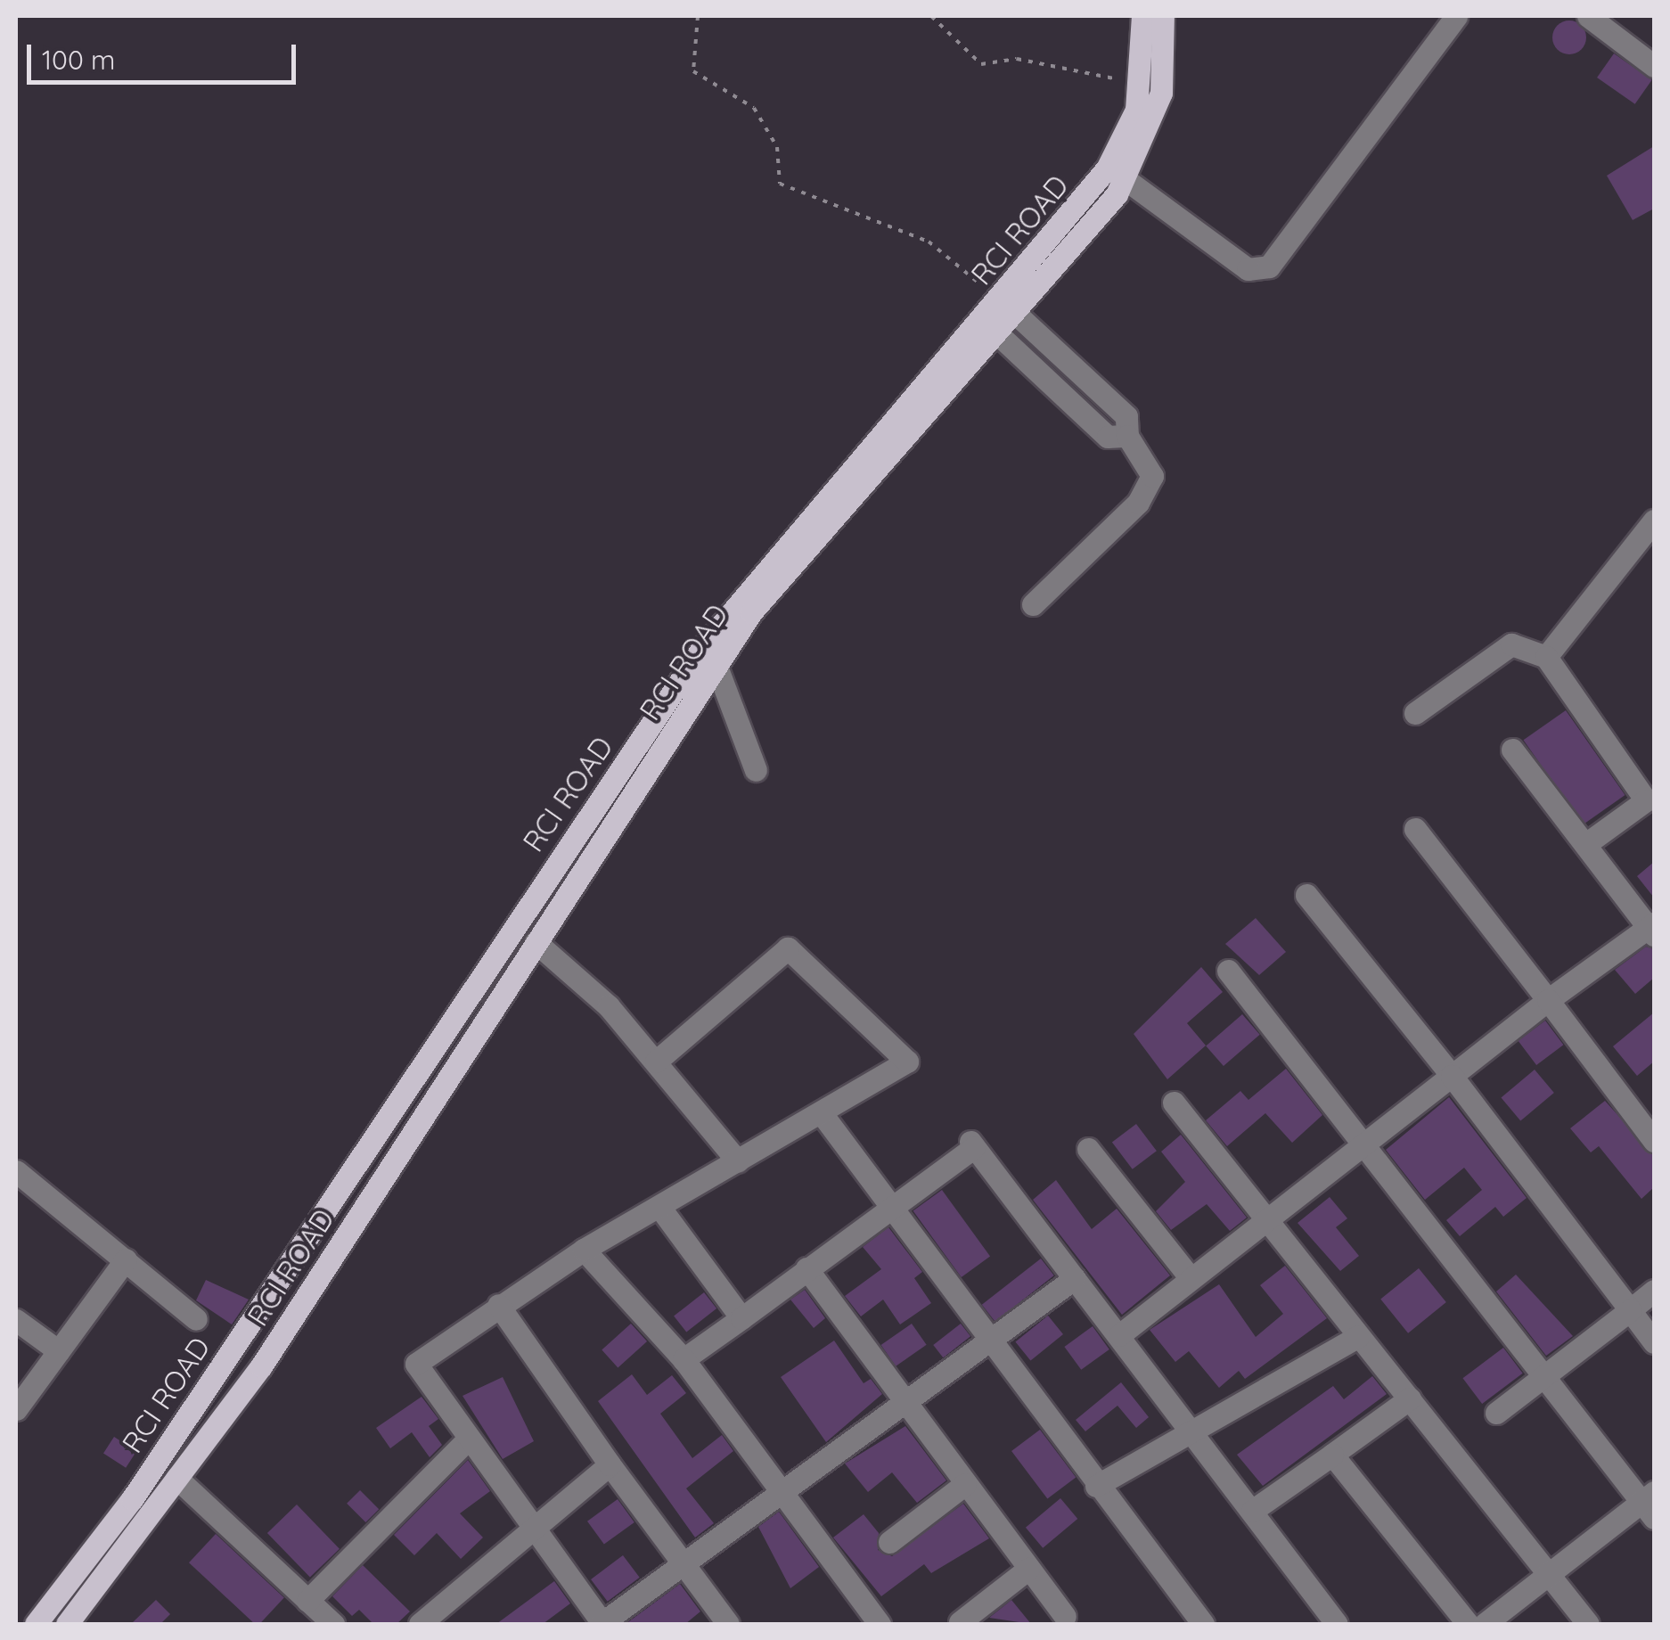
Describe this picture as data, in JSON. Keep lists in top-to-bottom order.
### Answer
{
  "streets": {
    "main road": ["RCI ROAD"]
  },
  "scale_bar": "100 m"
}
